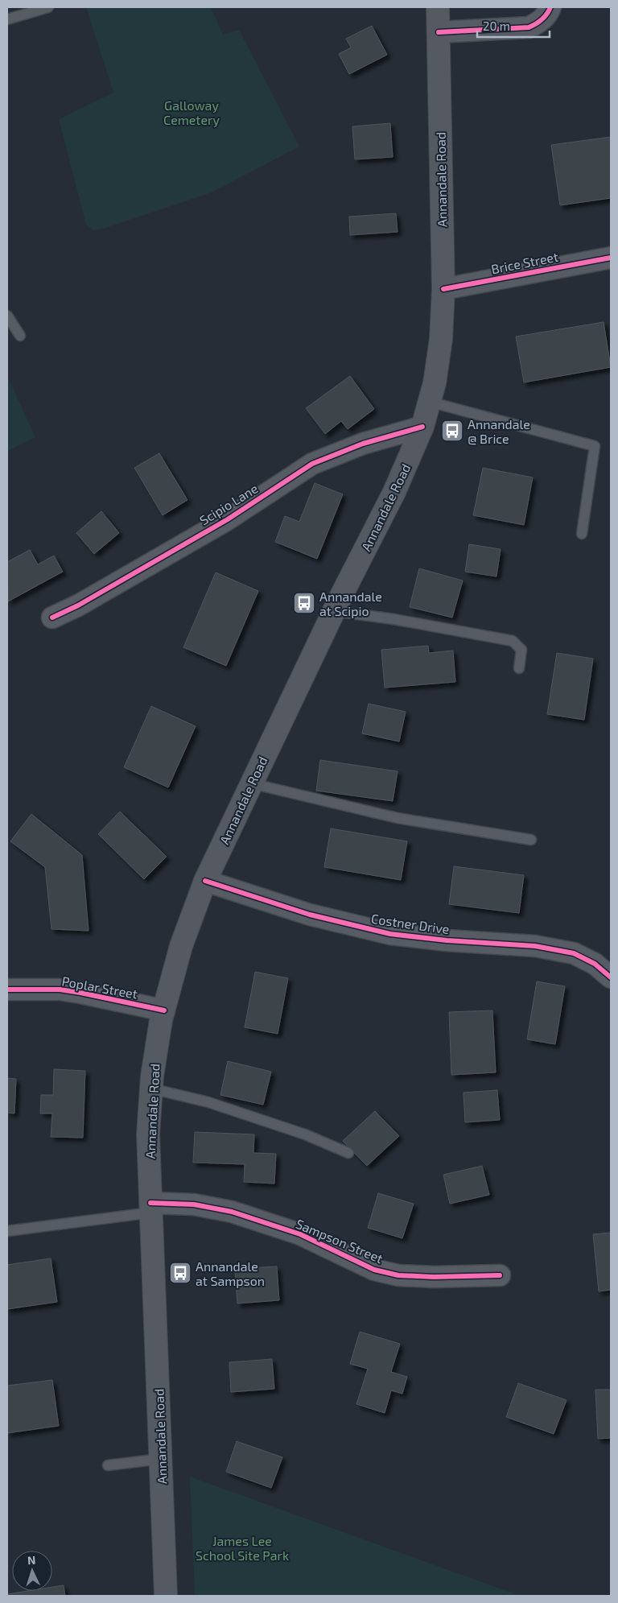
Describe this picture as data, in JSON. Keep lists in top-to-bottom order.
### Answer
{
  "streets": {
    "main road": ["Annandale Road"],
    "street": [
      "Brice Street",
      "Scipio Lane",
      "Costner Drive",
      "Poplar Street",
      "Sampson Street"
    ]
  },
  "crossings": [
    ["Annandale Road", "Brice Street"],
    ["Annandale Road", "Scipio Lane"],
    ["Annandale Road", "Costner Drive"],
    ["Annandale Road", "Poplar Street"],
    ["Annandale Road", "Sampson Street"]
  ],
  "parks": ["Galloway Cemetery", "James Lee School Site Park"],
  "places": {
    "bus stop": ["Annandale @ Brice", "Annandale at Scipio", "Annandale at Sampson"]
  },
  "scale_bar": "20 m",
  "north": "top"
}
